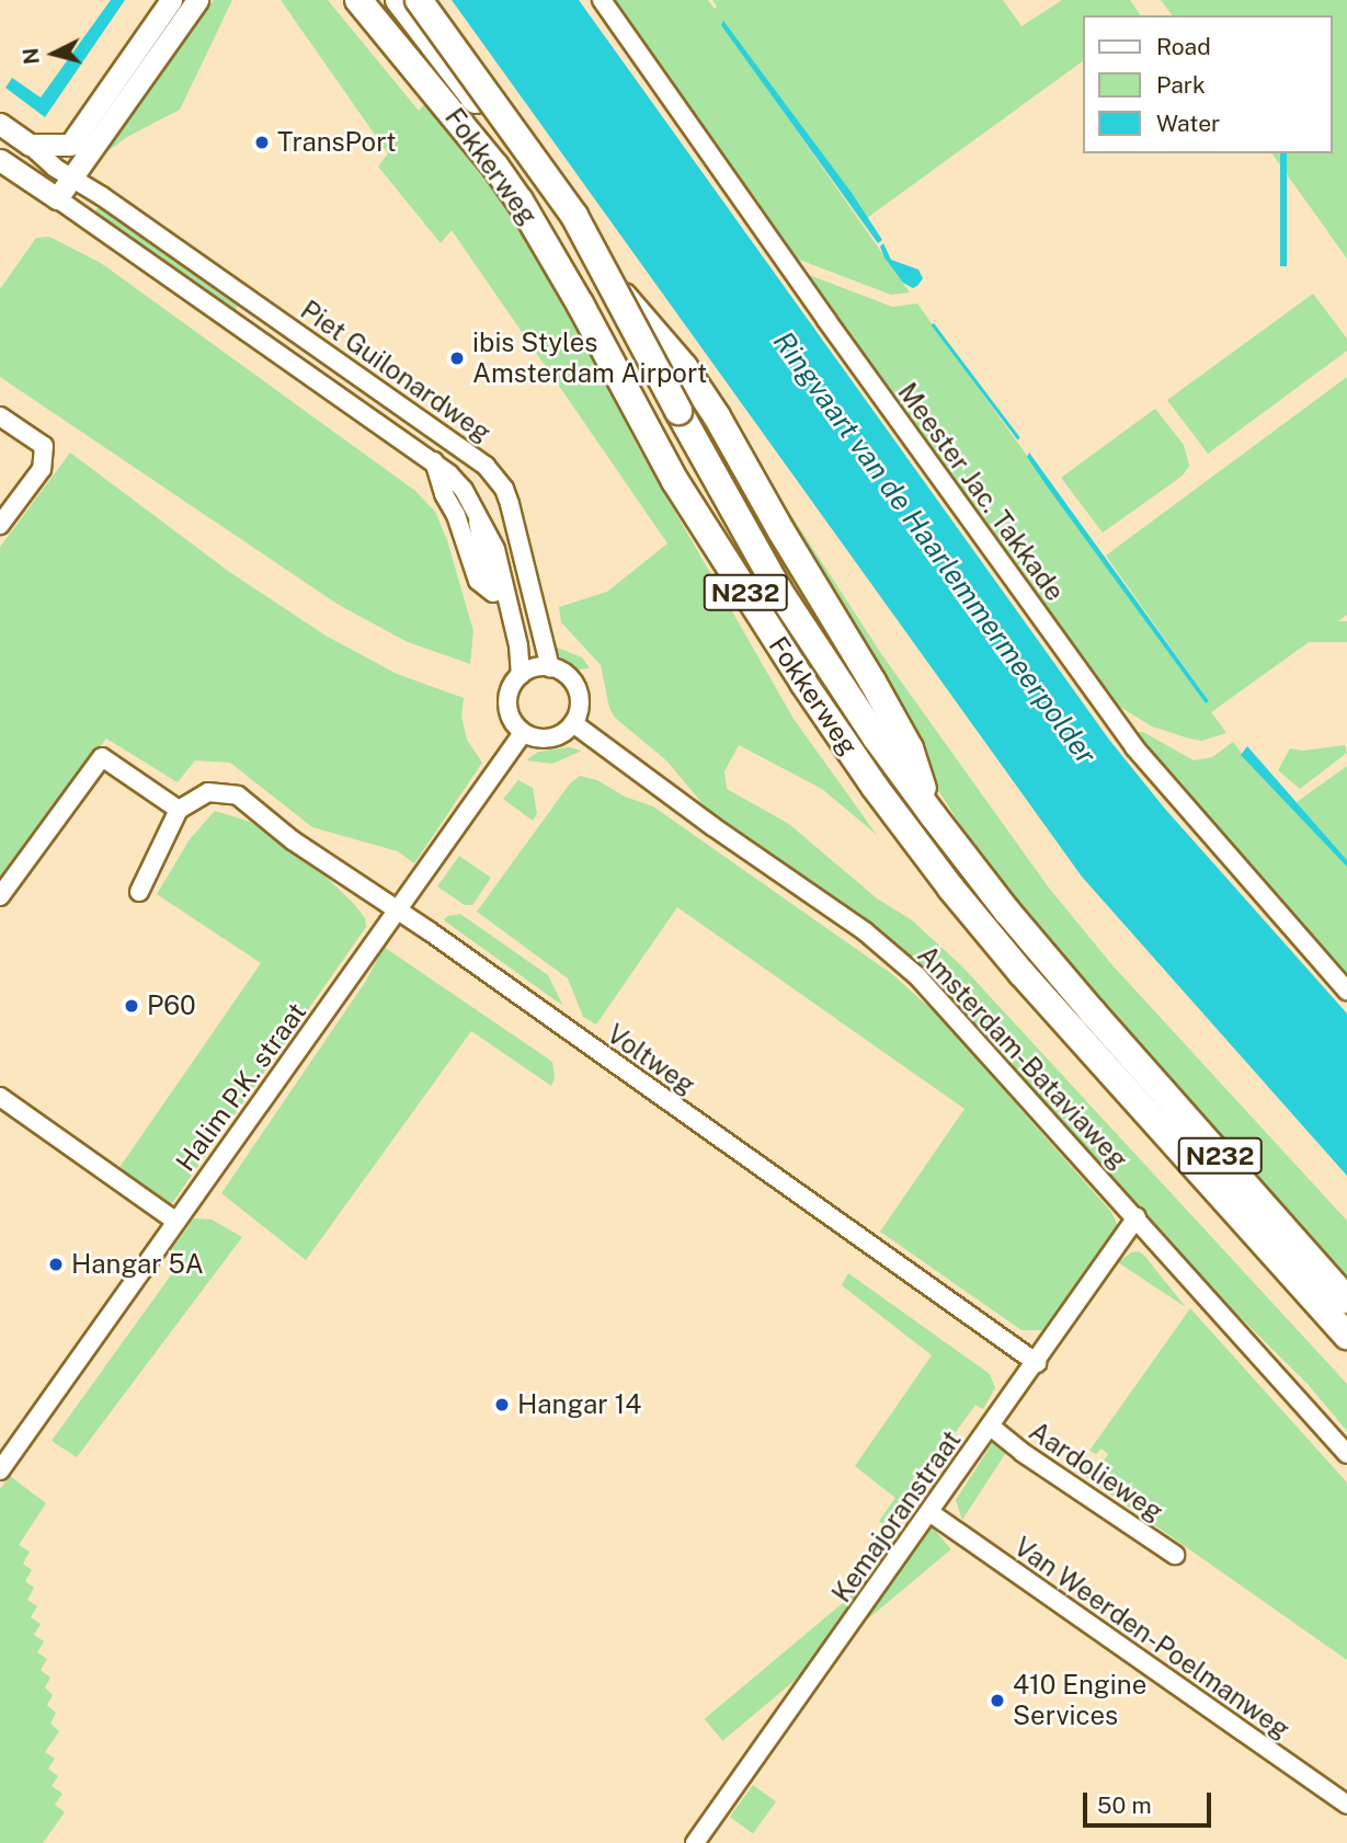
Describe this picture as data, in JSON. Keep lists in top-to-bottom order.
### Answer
{
  "streets": {
    "main road": ["Fokkerweg", "N232"],
    "street": [
      "Piet Guilonardweg",
      "Meester Jac. Takkade",
      "Amsterdam-Bataviaweg",
      "Voltweg",
      "Halim P.K. straat",
      "Aardolieweg",
      "Kemajoranstraat",
      "Van Weerden-Poelmanweg"
    ]
  },
  "crossings": [
    ["Fokkerweg", "N232"],
    ["Piet Guilonardweg", "Amsterdam-Bataviaweg"],
    ["Piet Guilonardweg", "Halim P.K. straat"],
    ["Amsterdam-Bataviaweg", "Halim P.K. straat"],
    ["Amsterdam-Bataviaweg", "Kemajoranstraat"],
    ["Voltweg", "Halim P.K. straat"],
    ["Voltweg", "Kemajoranstraat"],
    ["Aardolieweg", "Kemajoranstraat"],
    ["Kemajoranstraat", "Van Weerden-Poelmanweg"]
  ],
  "water": ["Ringvaart van de Haarlemmermeerpolder"],
  "places": [
    "TransPort",
    "ibis Styles Amsterdam Airport",
    "P60",
    "Hangar 5A",
    "Hangar 14",
    "410 Engine Services"
  ],
  "legend": ["Road", "Park", "Water"],
  "scale_bar": "50 m",
  "north": "left"
}
